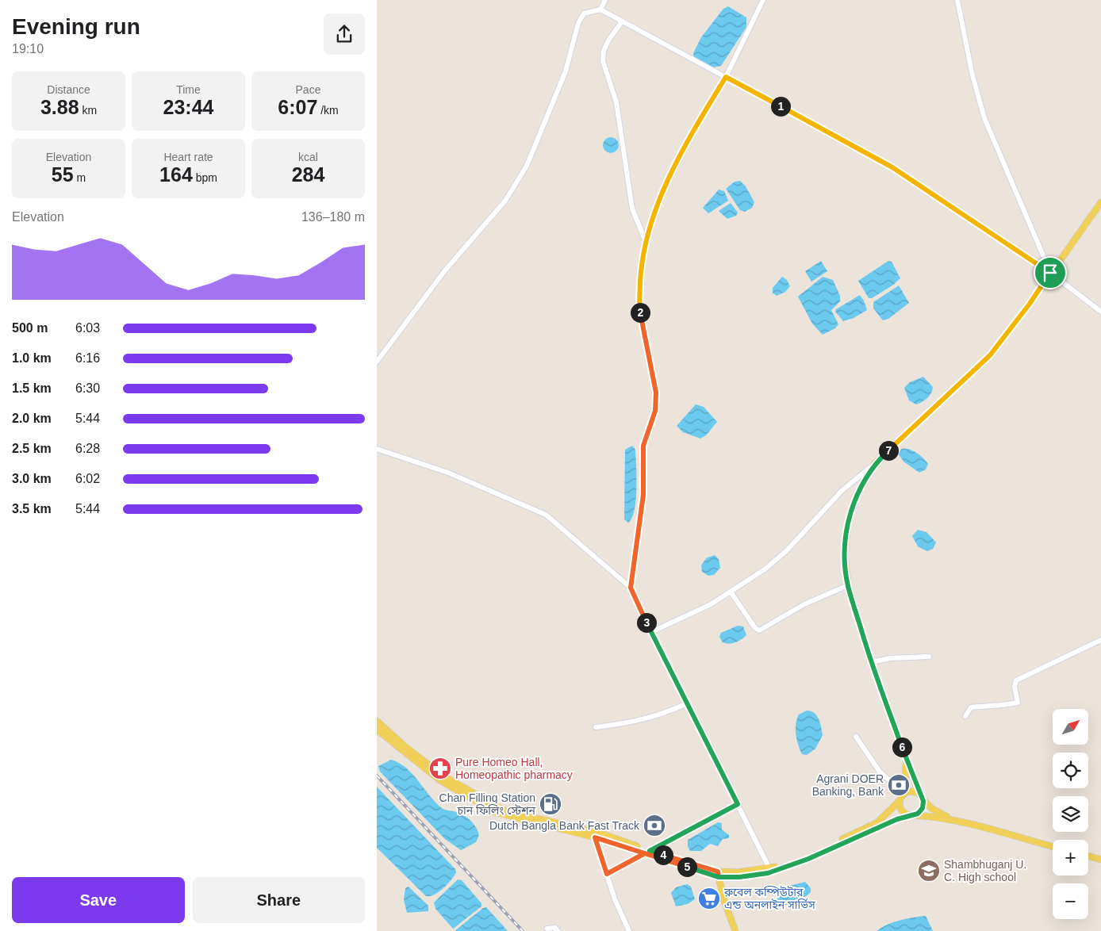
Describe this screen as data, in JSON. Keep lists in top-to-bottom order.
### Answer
{
  "places": {
    "pharmacy": ["Pure Homeo Hall, Homeopathic pharmacy"],
    "bank": ["Agrani DOER Banking, Bank", "Dutch Bangla Bank Fast Track"],
    "fuel station": ["Chan Filling Station চান ফিলিং স্টেশন"],
    "school or university": ["Shambhuganj U. C. High school"],
    "supermarket": ["রুবেল কম্পিউটার এন্ড অনলাইন সার্ভিস"]
  },
  "north": "top right",
  "page": {
    "heading": ["Evening run", "19:10"],
    "stats": [
      ["Distance", "3.88 km"],
      ["Time", "23:44"],
      ["Pace", "6:07 /km"],
      ["Elevation", "55 m"],
      ["Heart rate", "164 bpm"],
      ["kcal", "284"]
    ],
    "pins": [
      "1",
      "2",
      "7",
      "3",
      "6",
      "4",
      "5"
    ],
    "chart": ["Elevation", "136–180 m"],
    "list": [
      {
        "name": "500 m",
        "note": "6:03"
      },
      {
        "name": "1.0 km",
        "note": "6:16"
      },
      {
        "name": "1.5 km",
        "note": "6:30"
      },
      {
        "name": "2.0 km",
        "note": "5:44"
      },
      {
        "name": "2.5 km",
        "note": "6:28"
      },
      {
        "name": "3.0 km",
        "note": "6:02"
      },
      {
        "name": "3.5 km",
        "note": "5:44"
      }
    ],
    "map_buttons": ["+", "−"],
    "buttons": ["Save", "Share"]
  }
}
